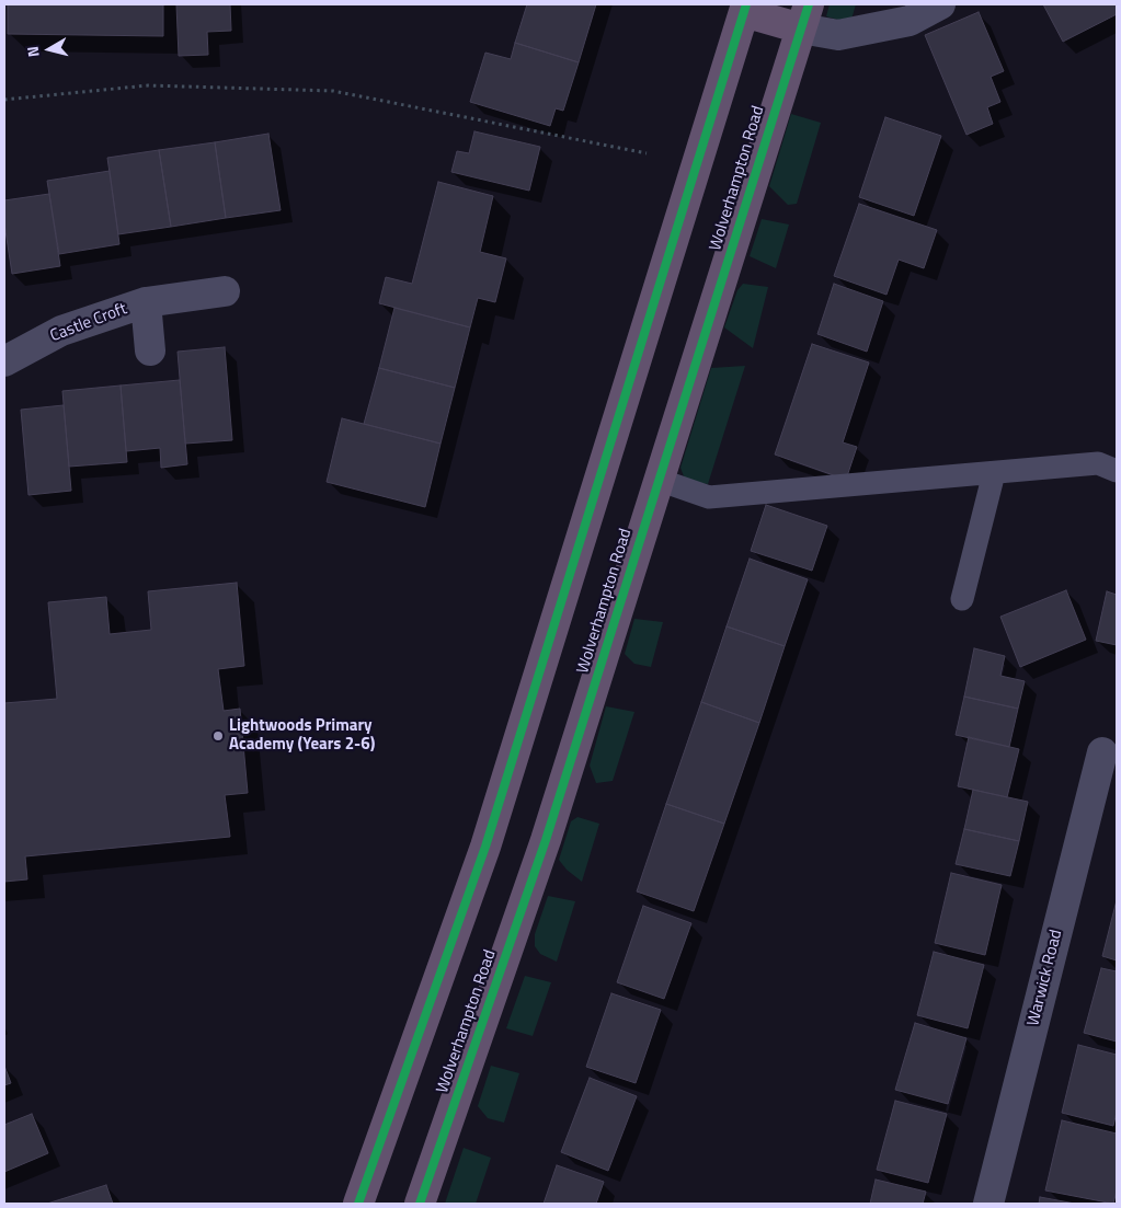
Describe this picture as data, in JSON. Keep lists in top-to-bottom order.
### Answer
{
  "streets": {
    "highway": ["Wolverhampton Road"],
    "street": ["Castle Croft", "Warwick Road"]
  },
  "places": ["Lightwoods Primary Academy (Years 2-6)"],
  "north": "left"
}
